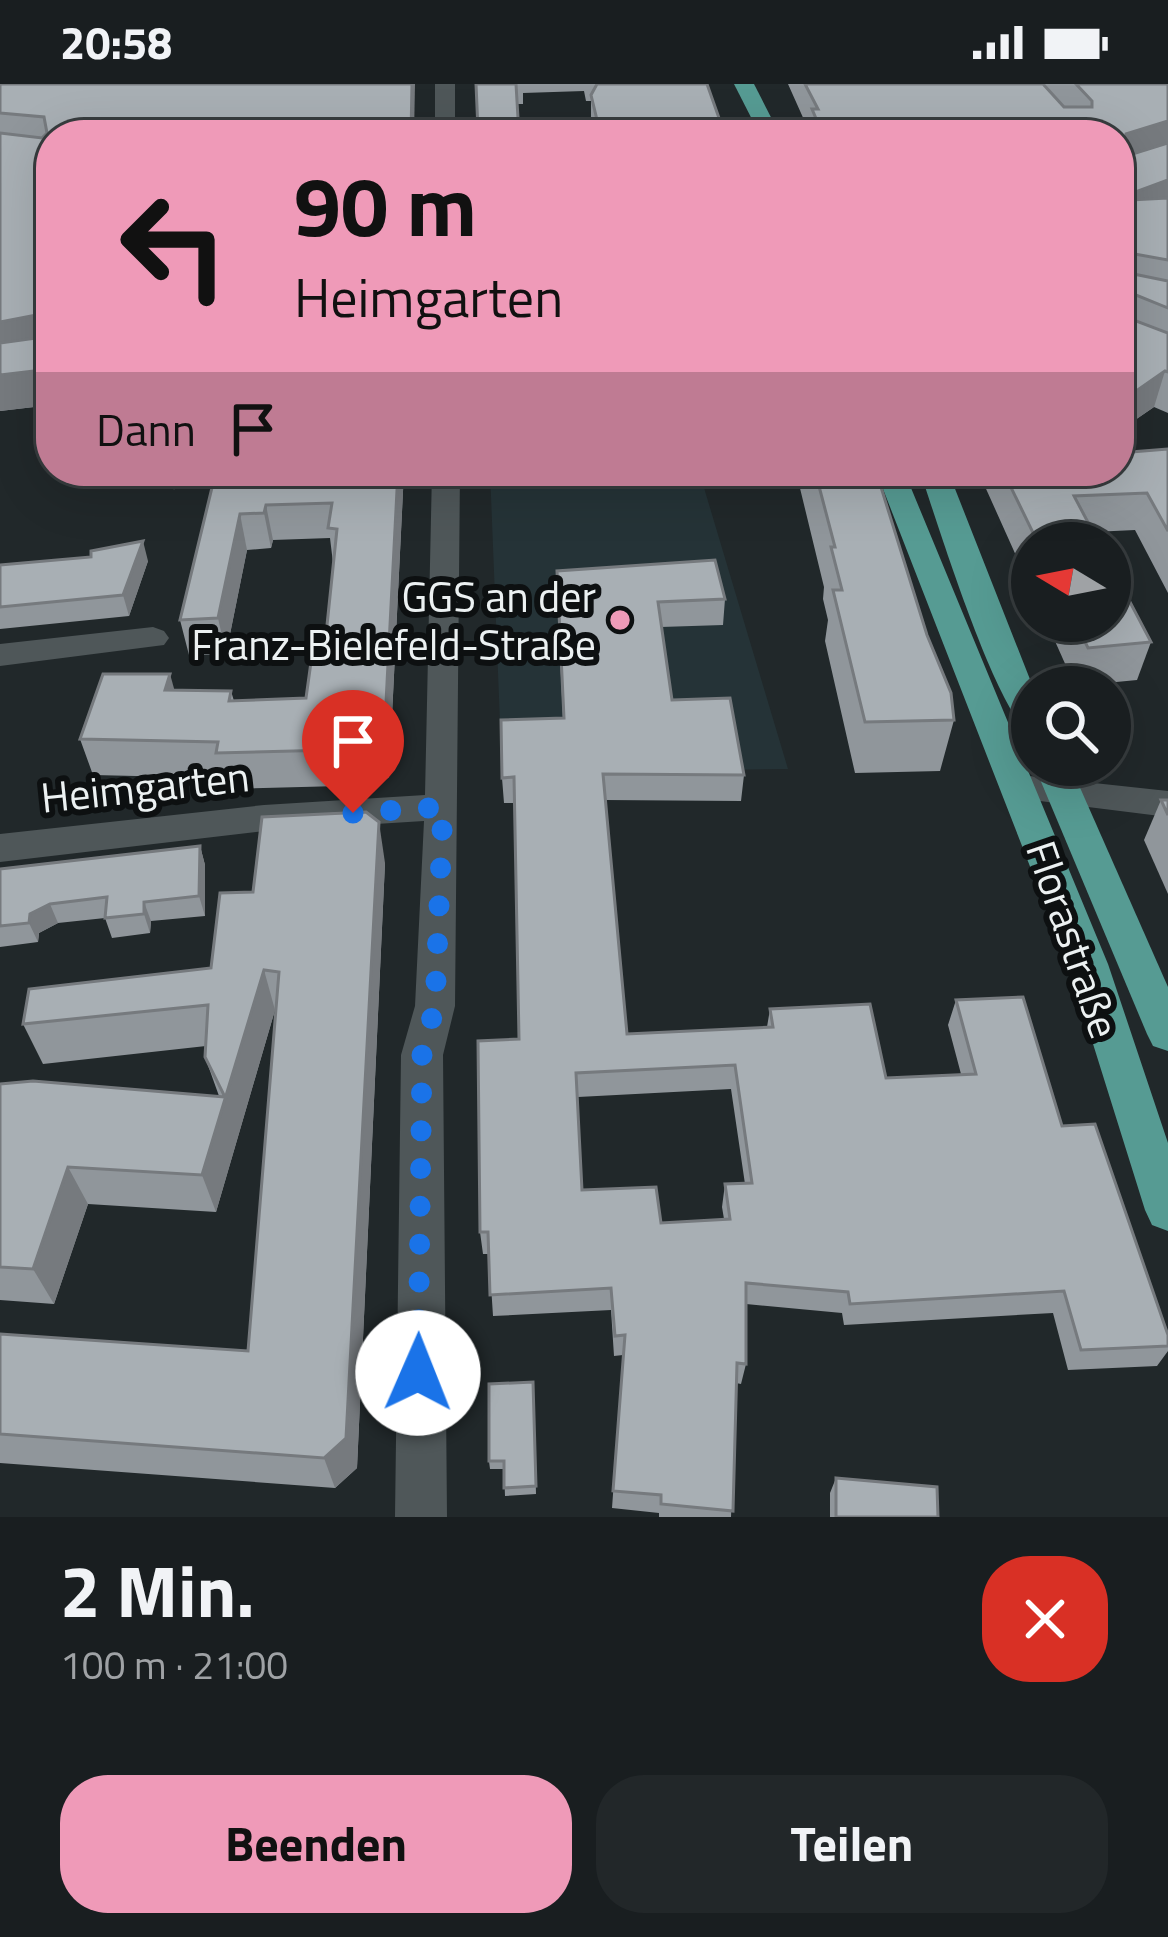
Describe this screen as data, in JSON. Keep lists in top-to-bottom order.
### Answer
{
  "streets": {
    "main road": ["Florastraße"],
    "street": ["Heimgarten"]
  },
  "places": ["GGS an der Franz-Bielefeld-Straße"],
  "north": "left",
  "page": {
    "status": "20:58",
    "turn": ["90 m", "Heimgarten"],
    "then": "Dann",
    "heading": ["2 Min.", "100 m · 21:00"],
    "buttons": ["Beenden", "Teilen"]
  }
}
